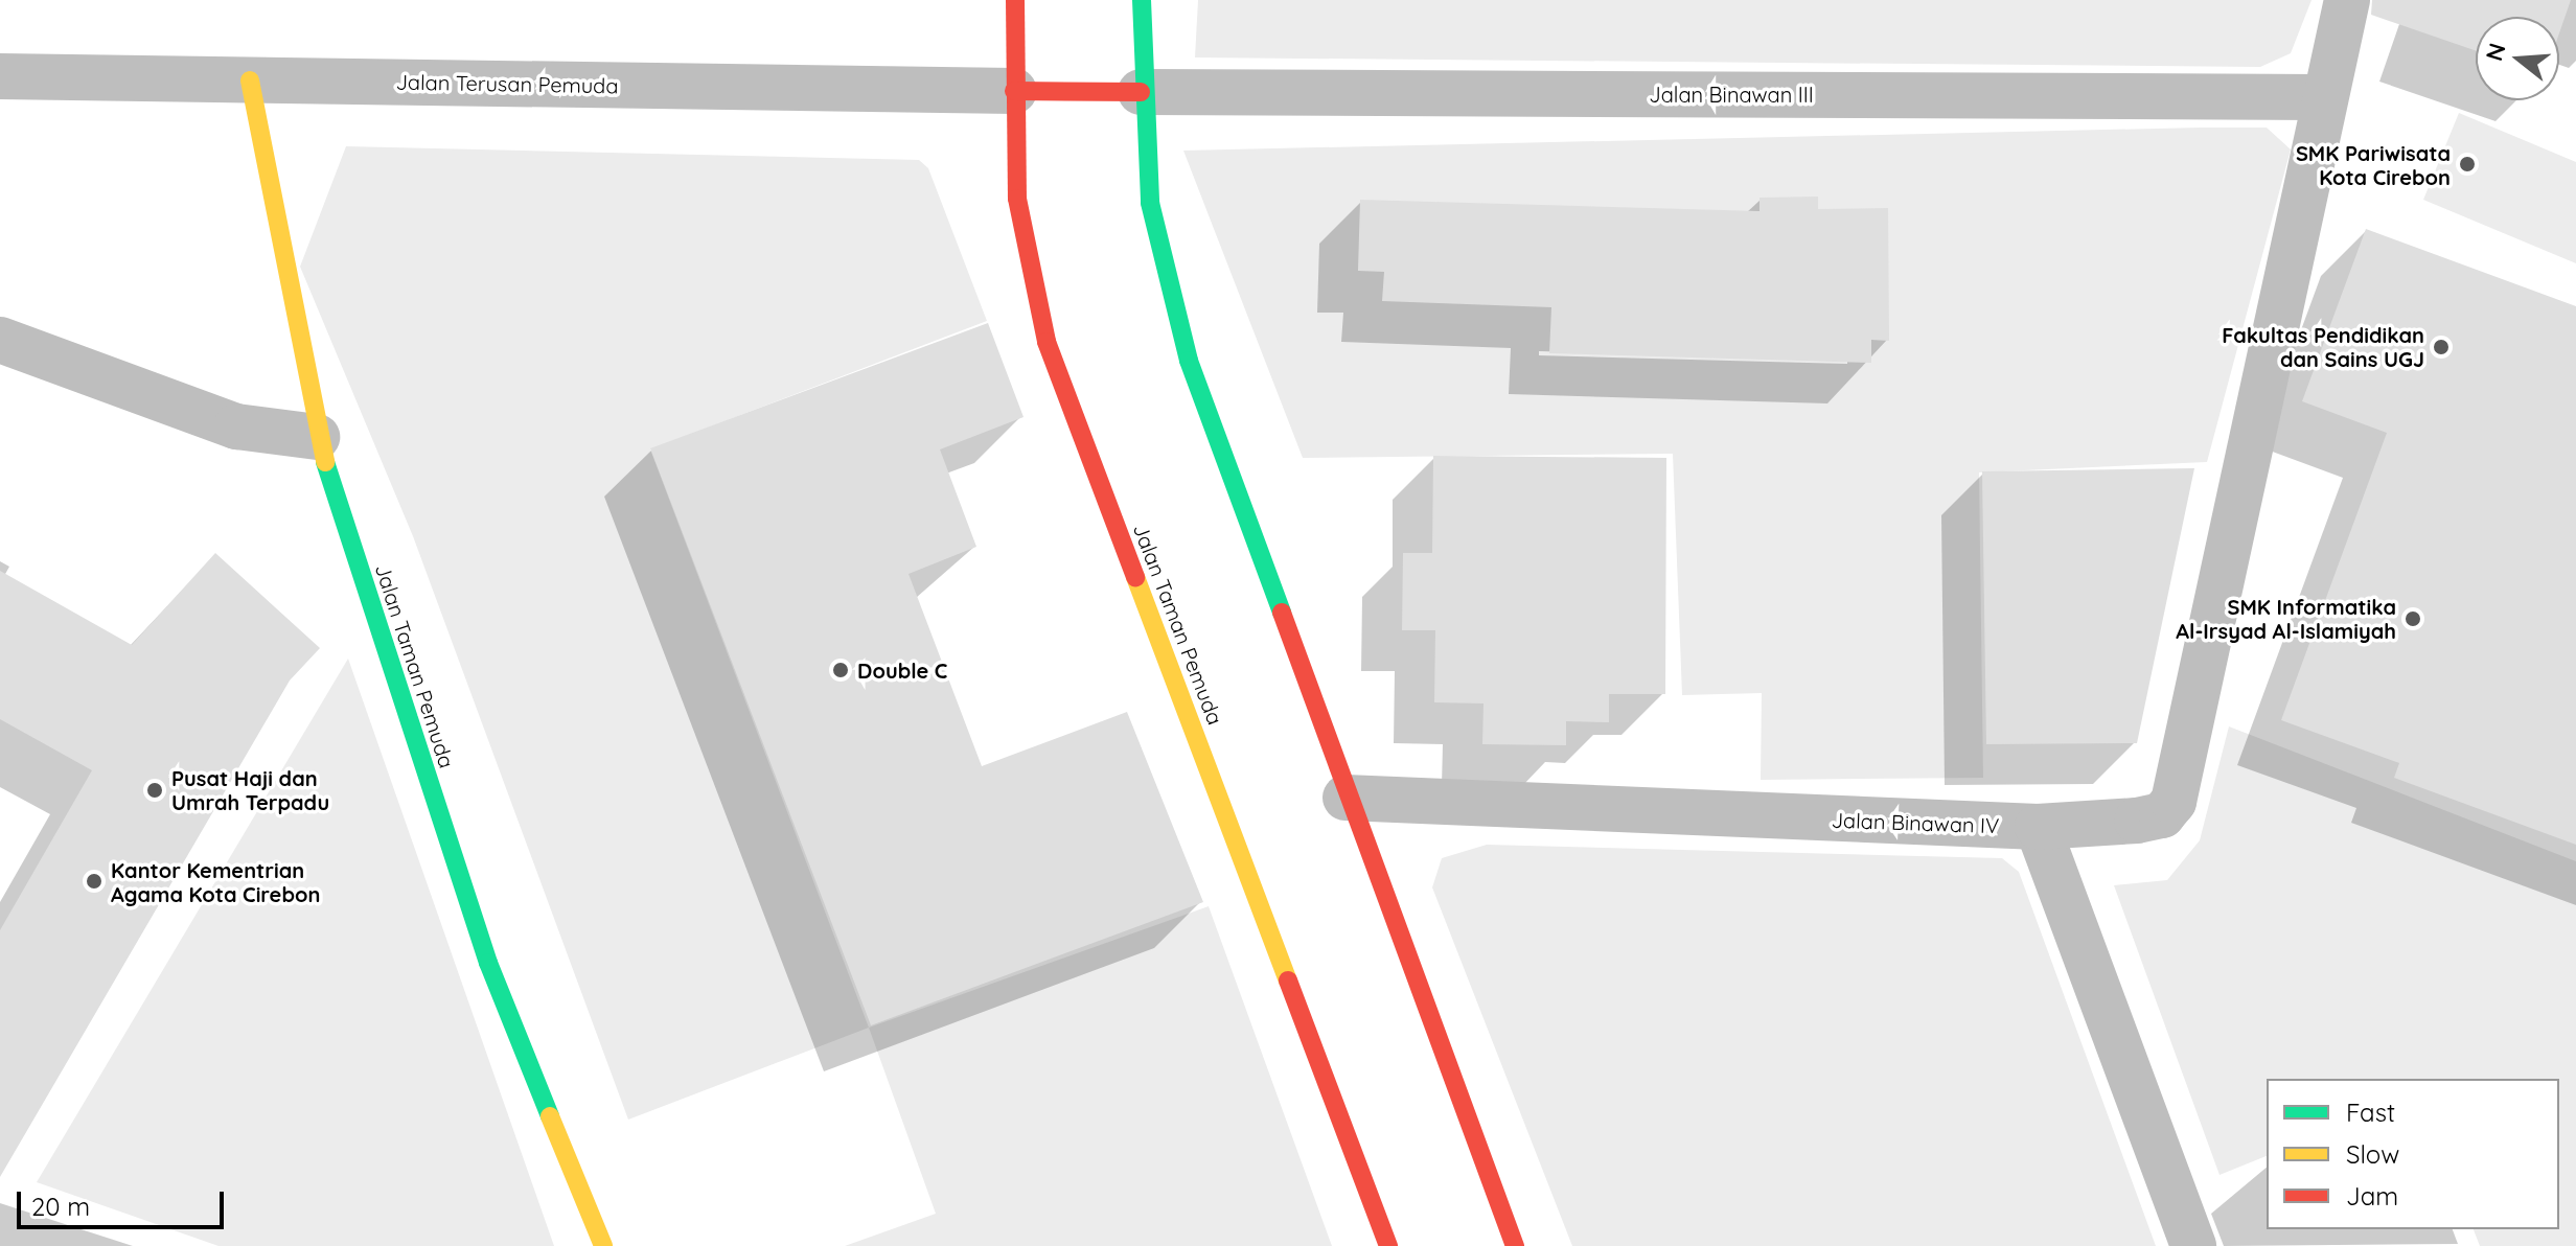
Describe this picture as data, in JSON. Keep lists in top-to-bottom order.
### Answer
{
  "streets": {
    "street": [
      "Jalan Terusan Pemuda",
      "Jalan Binawan III",
      "Jalan Taman Pemuda",
      "Jalan Binawan IV"
    ]
  },
  "crossings": [
    ["Jalan Terusan Pemuda", "Jalan Taman Pemuda"],
    ["Jalan Binawan III", "Jalan Binawan IV"]
  ],
  "places": [
    "SMK Pariwisata Kota Cirebon",
    "Fakultas Pendidikan dan Sains UGJ",
    "SMK Informatika Al-Irsyad Al-Islamiyah",
    "Double C",
    "Pusat Haji dan Umrah Terpadu",
    "Kantor Kementrian Agama Kota Cirebon"
  ],
  "legend": ["Fast", "Slow", "Jam"],
  "scale_bar": "20 m",
  "north": "left"
}
